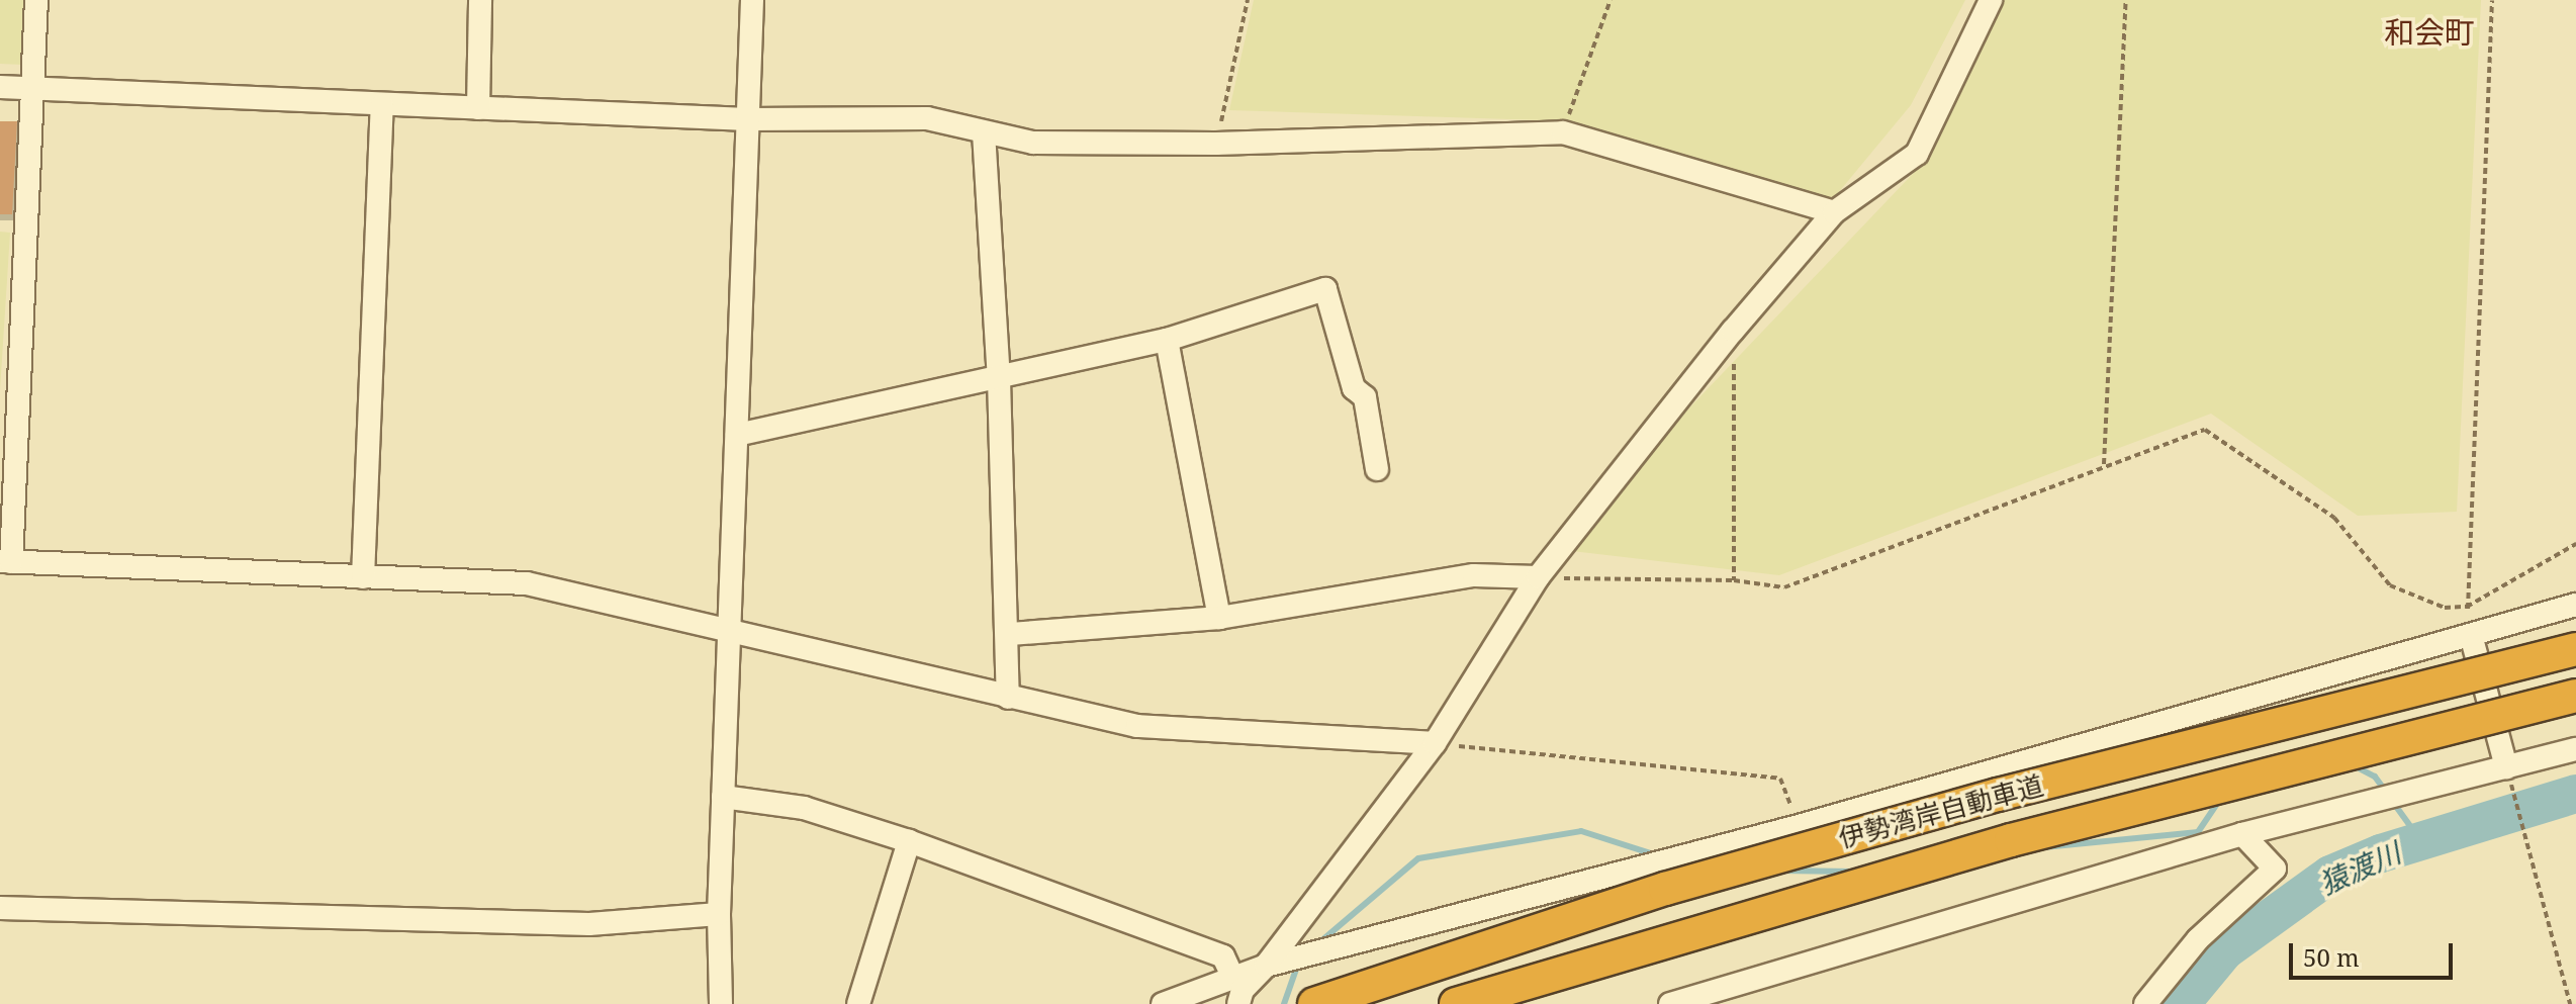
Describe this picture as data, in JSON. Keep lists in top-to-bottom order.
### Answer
{
  "streets": {
    "highway": ["伊勢湾岸自動車道"]
  },
  "districts": ["和会町"],
  "water": ["猿渡川"],
  "scale_bar": "50 m"
}
